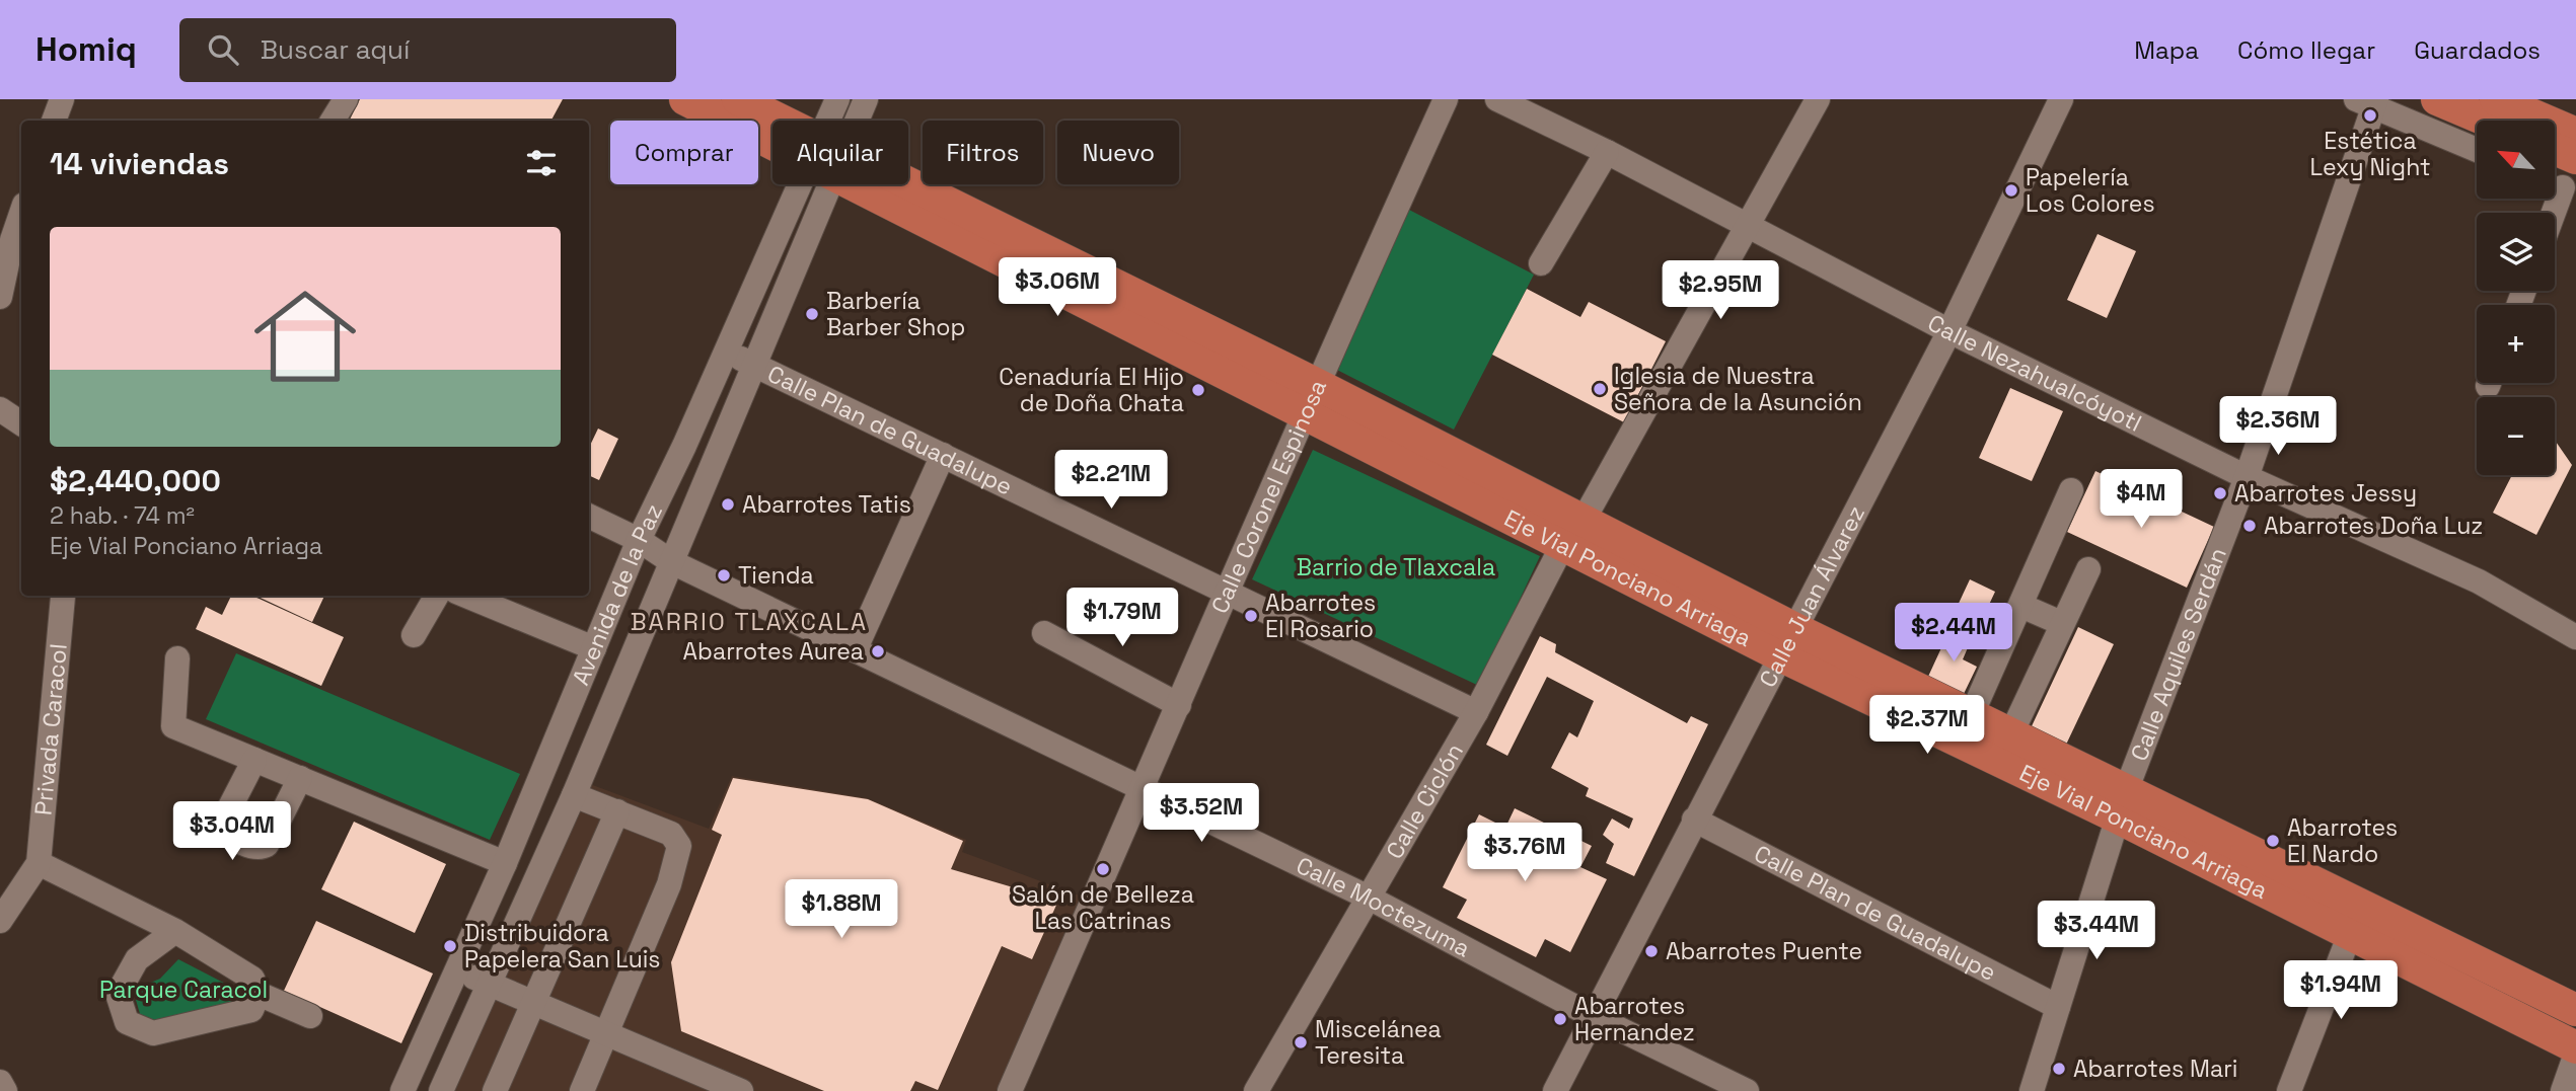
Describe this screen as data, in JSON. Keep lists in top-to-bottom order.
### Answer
{
  "streets": {
    "main road": ["Eje Vial Ponciano Arriaga"],
    "street": [
      "Calle Nezahualcóyotl",
      "Calle Plan de Guadalupe",
      "Calle Coronel Espinosa",
      "Avenida de la Paz",
      "Calle Juan Álvarez",
      "Calle Aquiles Serdán",
      "Privada Caracol",
      "Calle Ciclón",
      "Calle Moctezuma"
    ]
  },
  "crossings": [
    ["Calle Nezahualcóyotl", "Calle Juan Álvarez"],
    ["Calle Nezahualcóyotl", "Calle Aquiles Serdán"],
    ["Calle Plan de Guadalupe", "Calle Coronel Espinosa"],
    ["Calle Plan de Guadalupe", "Avenida de la Paz"],
    ["Calle Plan de Guadalupe", "Calle Juan Álvarez"],
    ["Calle Plan de Guadalupe", "Calle Aquiles Serdán"],
    ["Calle Plan de Guadalupe", "Calle Ciclón"],
    ["Calle Coronel Espinosa", "Eje Vial Ponciano Arriaga"],
    ["Calle Coronel Espinosa", "Calle Moctezuma"],
    ["Eje Vial Ponciano Arriaga", "Calle Juan Álvarez"],
    ["Eje Vial Ponciano Arriaga", "Calle Aquiles Serdán"],
    ["Eje Vial Ponciano Arriaga", "Calle Ciclón"],
    ["Avenida de la Paz", "Calle Moctezuma"],
    ["Calle Juan Álvarez", "Calle Moctezuma"],
    ["Calle Ciclón", "Calle Moctezuma"]
  ],
  "districts": ["BARRIO TLAXCALA"],
  "parks": ["Barrio de Tlaxcala", "Parque Caracol"],
  "places": [
    "Estética Lexy Night",
    "Papelería Los Colores",
    "Barbería Barber Shop",
    "Iglesia de Nuestra Señora de la Asunción",
    "Cenaduría El Hijo de Doña Chata",
    "Abarrotes Jessy",
    "Abarrotes Tatis",
    "Abarrotes Doña Luz",
    "Tienda",
    "Abarrotes El Rosario",
    "Abarrotes Aurea",
    "Abarrotes El Nardo",
    "Salón de Belleza Las Catrinas",
    "Distribuidora Papelera San Luis",
    "Abarrotes Puente",
    "Abarrotes Hernandez",
    "Miscelánea Teresita",
    "Abarrotes Mari"
  ],
  "north": "top left",
  "page": {
    "header": "Homiq",
    "search": "Buscar aquí",
    "nav": ["Mapa", "Cómo llegar", "Guardados"],
    "map_buttons": ["+", "−"],
    "chip": [
      "Comprar",
      "Alquilar",
      "Filtros",
      "Nuevo"
    ],
    "heading": "14 viviendas",
    "list": [
      {
        "name": "$2,440,000",
        "note": "2 hab. · 74 m² · Eje Vial Ponciano Arriaga"
      }
    ],
    "price": [
      "$3.06M",
      "$2.95M",
      "$2.36M",
      "$2.21M",
      "$4M",
      "$1.79M",
      "$2.44M",
      "$2.37M",
      "$3.52M",
      "$3.04M",
      "$3.76M",
      "$1.88M",
      "$3.44M",
      "$1.94M"
    ]
  }
}
